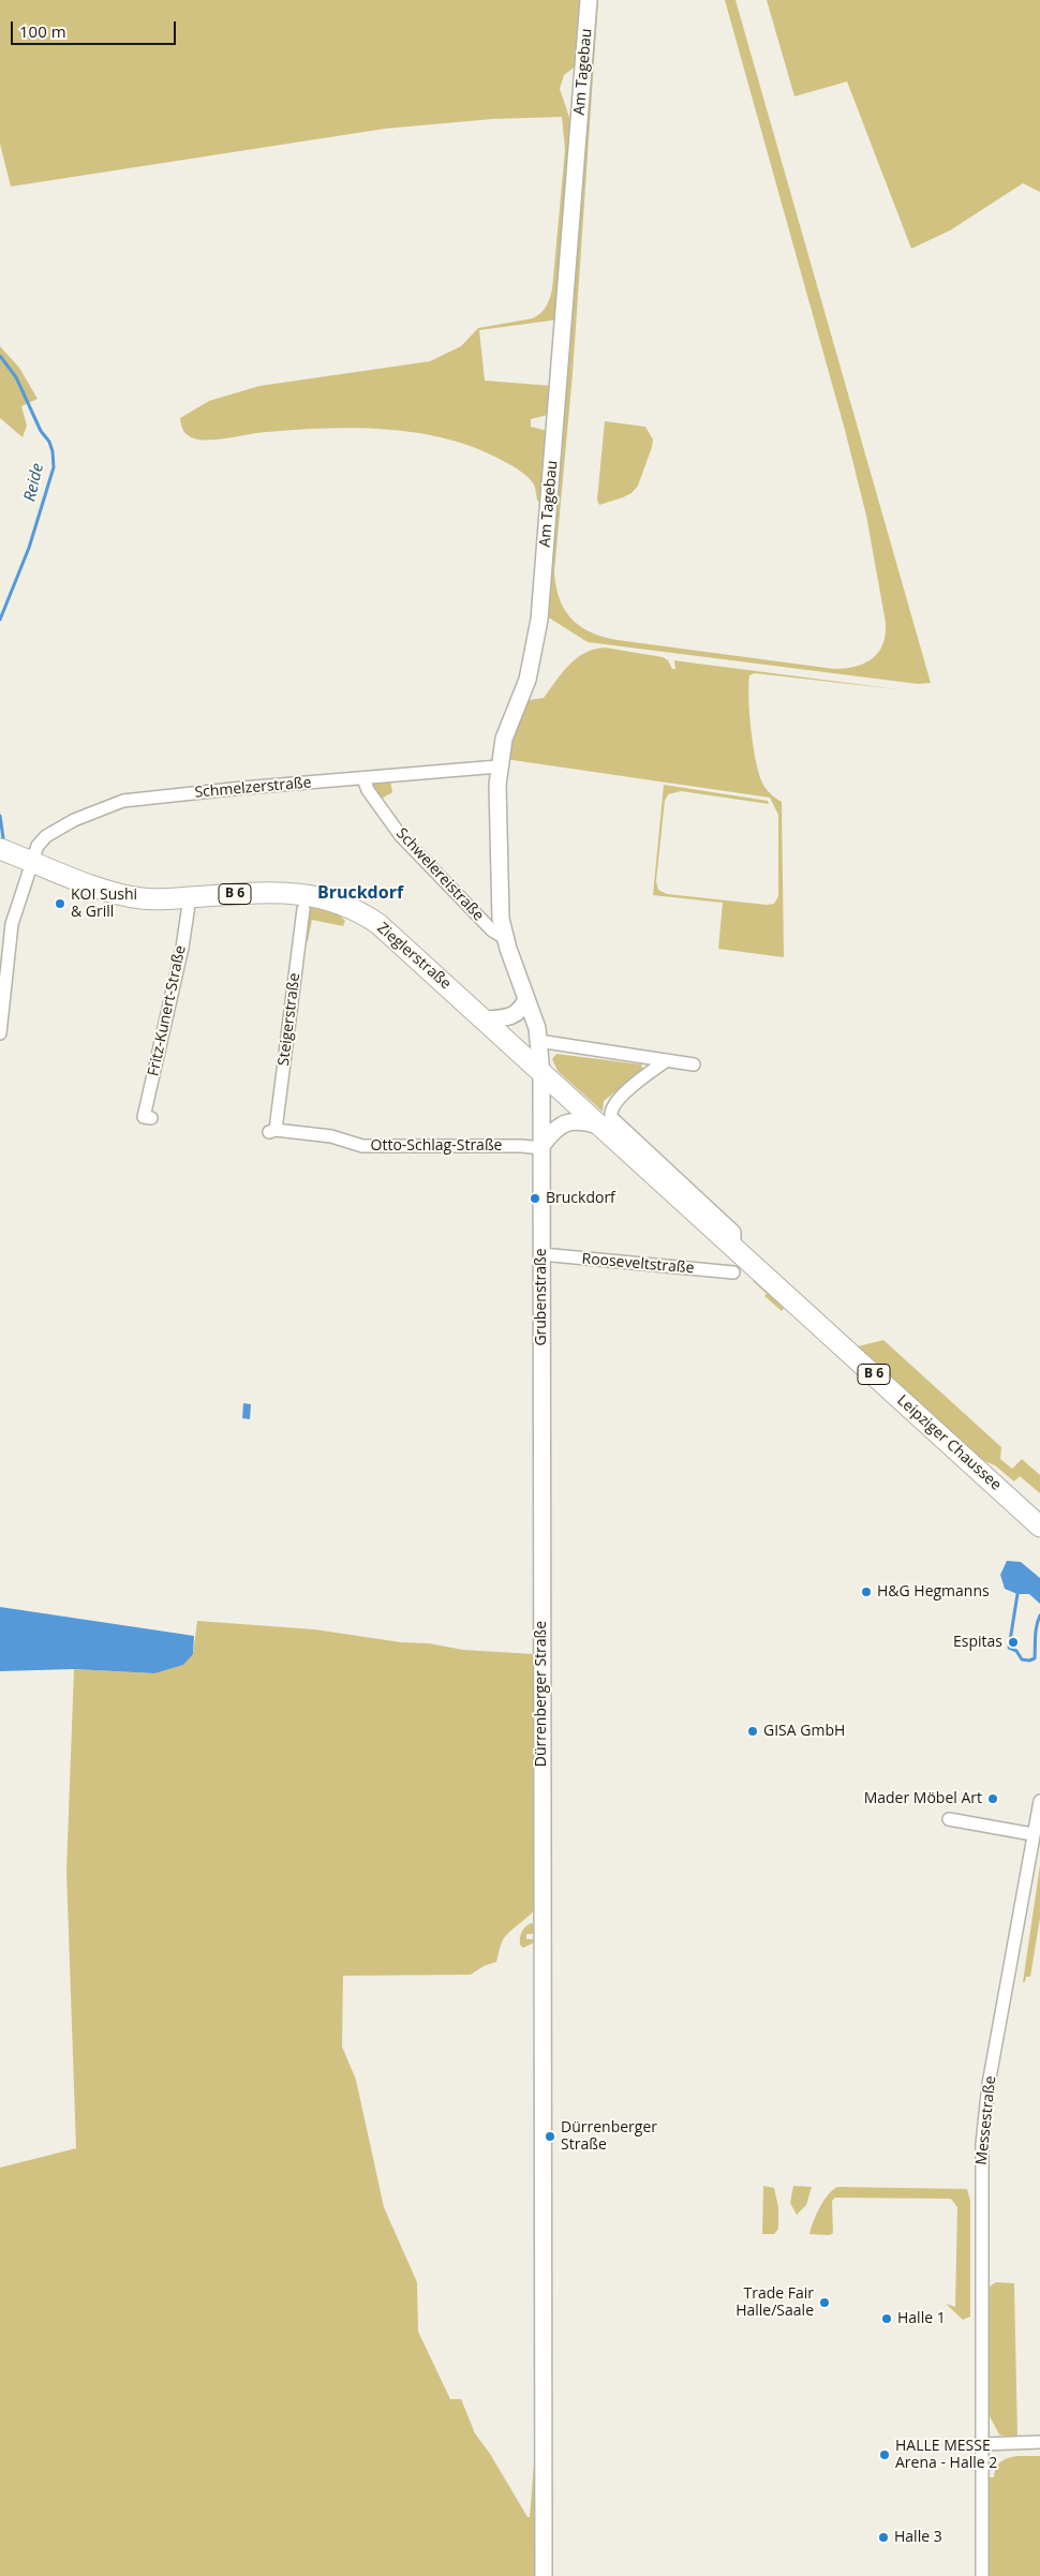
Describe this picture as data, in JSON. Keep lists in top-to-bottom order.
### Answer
{
  "streets": {
    "main road": ["B 6", "Zieglerstraße", "Leipziger Chaussee"],
    "street": [
      "Am Tagebau",
      "Schmelzerstraße",
      "Schwelereistraße",
      "Fritz-Kunert-Straße",
      "Steigerstraße",
      "Otto-Schlag-Straße",
      "Rooseveltstraße",
      "Grubenstraße",
      "Dürrenberger Straße",
      "Messestraße"
    ]
  },
  "crossings": [
    ["Am Tagebau", "Schmelzerstraße"],
    ["Am Tagebau", "Schwelereistraße"],
    ["Am Tagebau", "Zieglerstraße"],
    ["Am Tagebau", "Grubenstraße"],
    ["Schmelzerstraße", "Schwelereistraße"],
    ["Schmelzerstraße", "Zieglerstraße"],
    ["Zieglerstraße", "Fritz-Kunert-Straße"],
    ["Zieglerstraße", "Grubenstraße"],
    ["Zieglerstraße", "Leipziger Chaussee"],
    ["Steigerstraße", "Otto-Schlag-Straße"],
    ["Otto-Schlag-Straße", "Grubenstraße"],
    ["Rooseveltstraße", "Grubenstraße"],
    ["Grubenstraße", "Dürrenberger Straße"]
  ],
  "districts": ["Bruckdorf"],
  "water": ["Reide"],
  "places": [
    "KOI Sushi & Grill",
    "Bruckdorf",
    "H&G Hegmanns",
    "Espitas",
    "GISA GmbH",
    "Mader Möbel Art",
    "Dürrenberger Straße",
    "Trade Fair Halle/Saale",
    "Halle 1",
    "HALLE MESSE Arena - Halle 2",
    "Halle 3"
  ],
  "scale_bar": "100 m"
}
